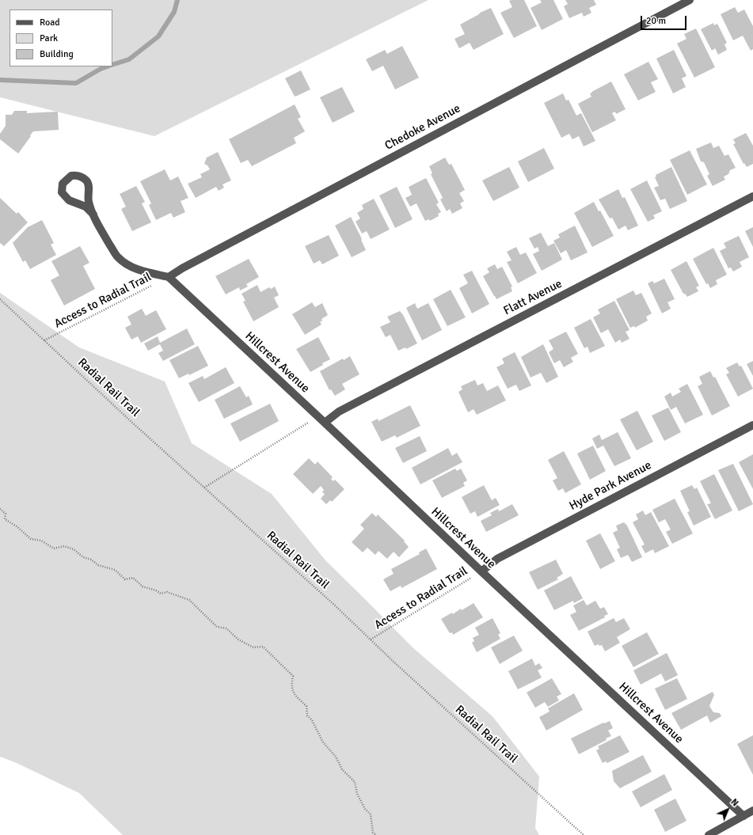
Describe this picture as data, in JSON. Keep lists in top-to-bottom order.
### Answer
{
  "streets": {
    "street": [
      "Chedoke Avenue",
      "Flatt Avenue",
      "Hillcrest Avenue",
      "Hyde Park Avenue"
    ],
    "path": ["Access to Radial Trail", "Radial Rail Trail"]
  },
  "crossings": [
    ["Chedoke Avenue", "Access to Radial Trail"],
    ["Chedoke Avenue", "Hillcrest Avenue"],
    ["Flatt Avenue", "Hillcrest Avenue"],
    ["Access to Radial Trail", "Hillcrest Avenue"],
    ["Access to Radial Trail", "Radial Rail Trail"],
    ["Access to Radial Trail", "Hyde Park Avenue"],
    ["Hillcrest Avenue", "Hyde Park Avenue"]
  ],
  "legend": ["Road", "Park", "Building"],
  "scale_bar": "20 m",
  "north": "top right"
}
